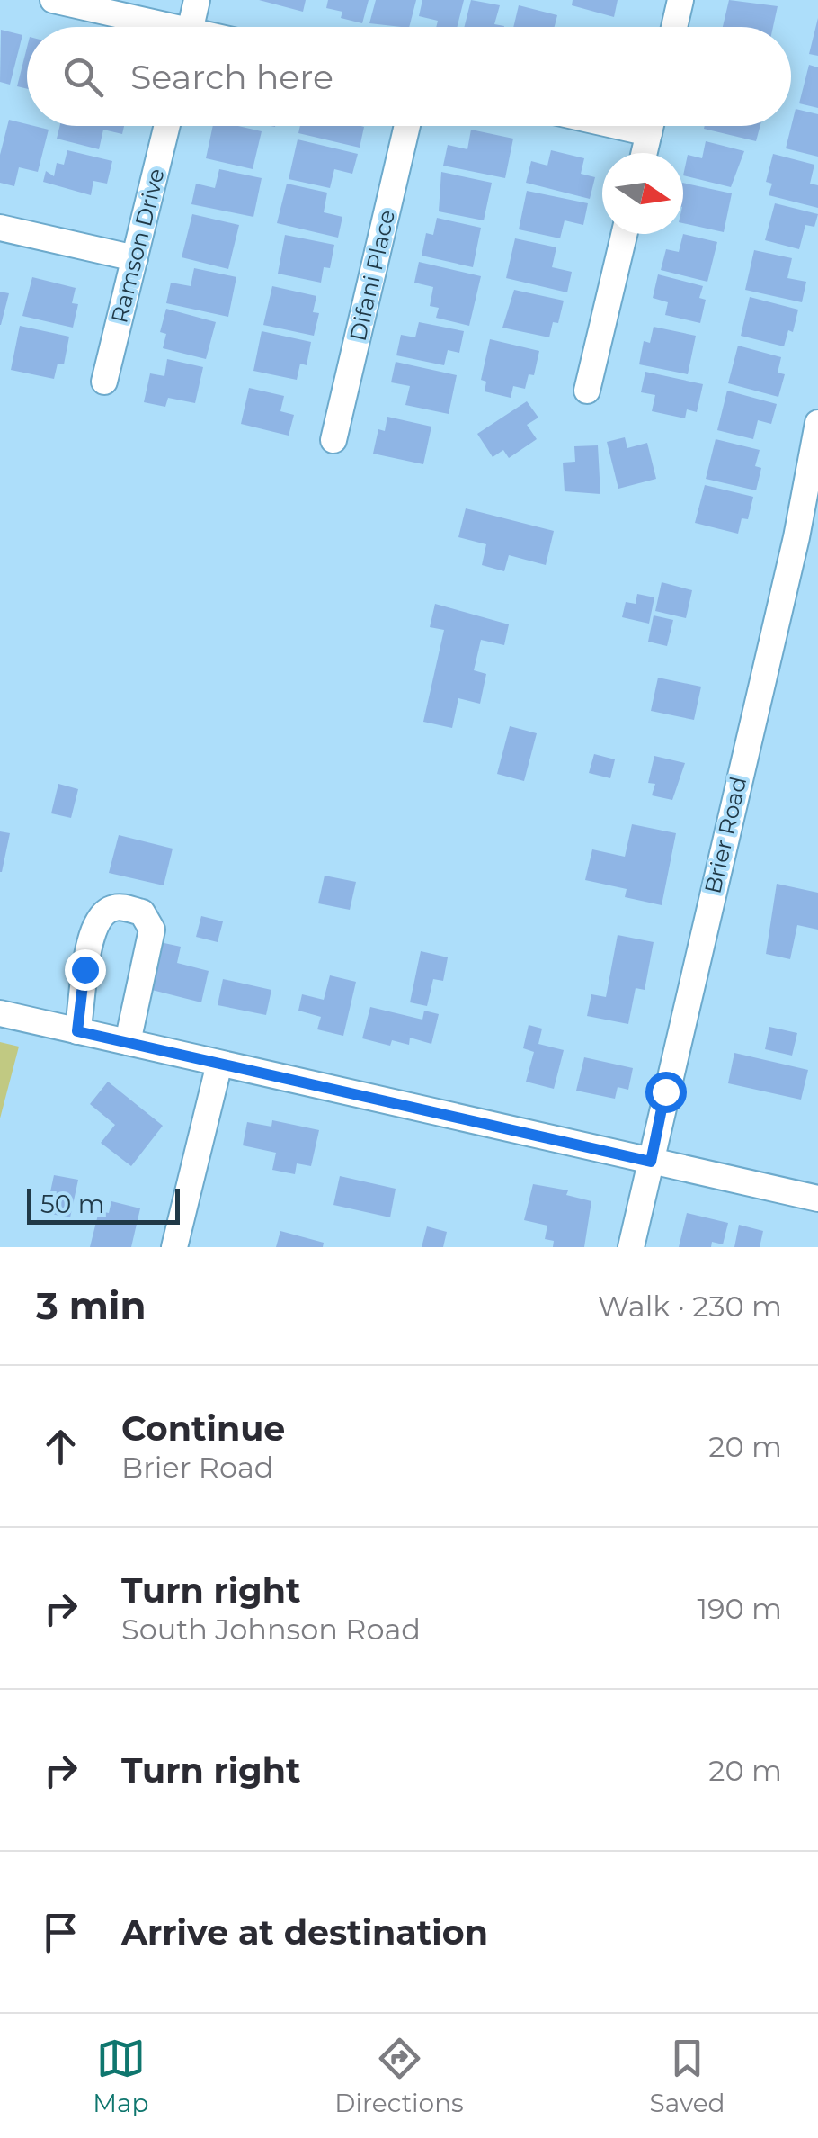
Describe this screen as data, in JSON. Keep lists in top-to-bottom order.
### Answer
{
  "streets": {
    "street": ["Ramson Drive", "Difani Place", "Brier Road"]
  },
  "scale_bar": "50 m",
  "north": "right",
  "page": {
    "search": "Search here",
    "scale": "50 m",
    "heading": ["3 min", "Walk · 230 m"],
    "list": [
      ["Continue", "Brier Road", "20 m"],
      ["Turn right", "South Johnson Road", "190 m"],
      ["Turn right", "20 m"],
      "Arrive at destination"
    ],
    "nav": ["Map", "Directions", "Saved"]
  }
}
